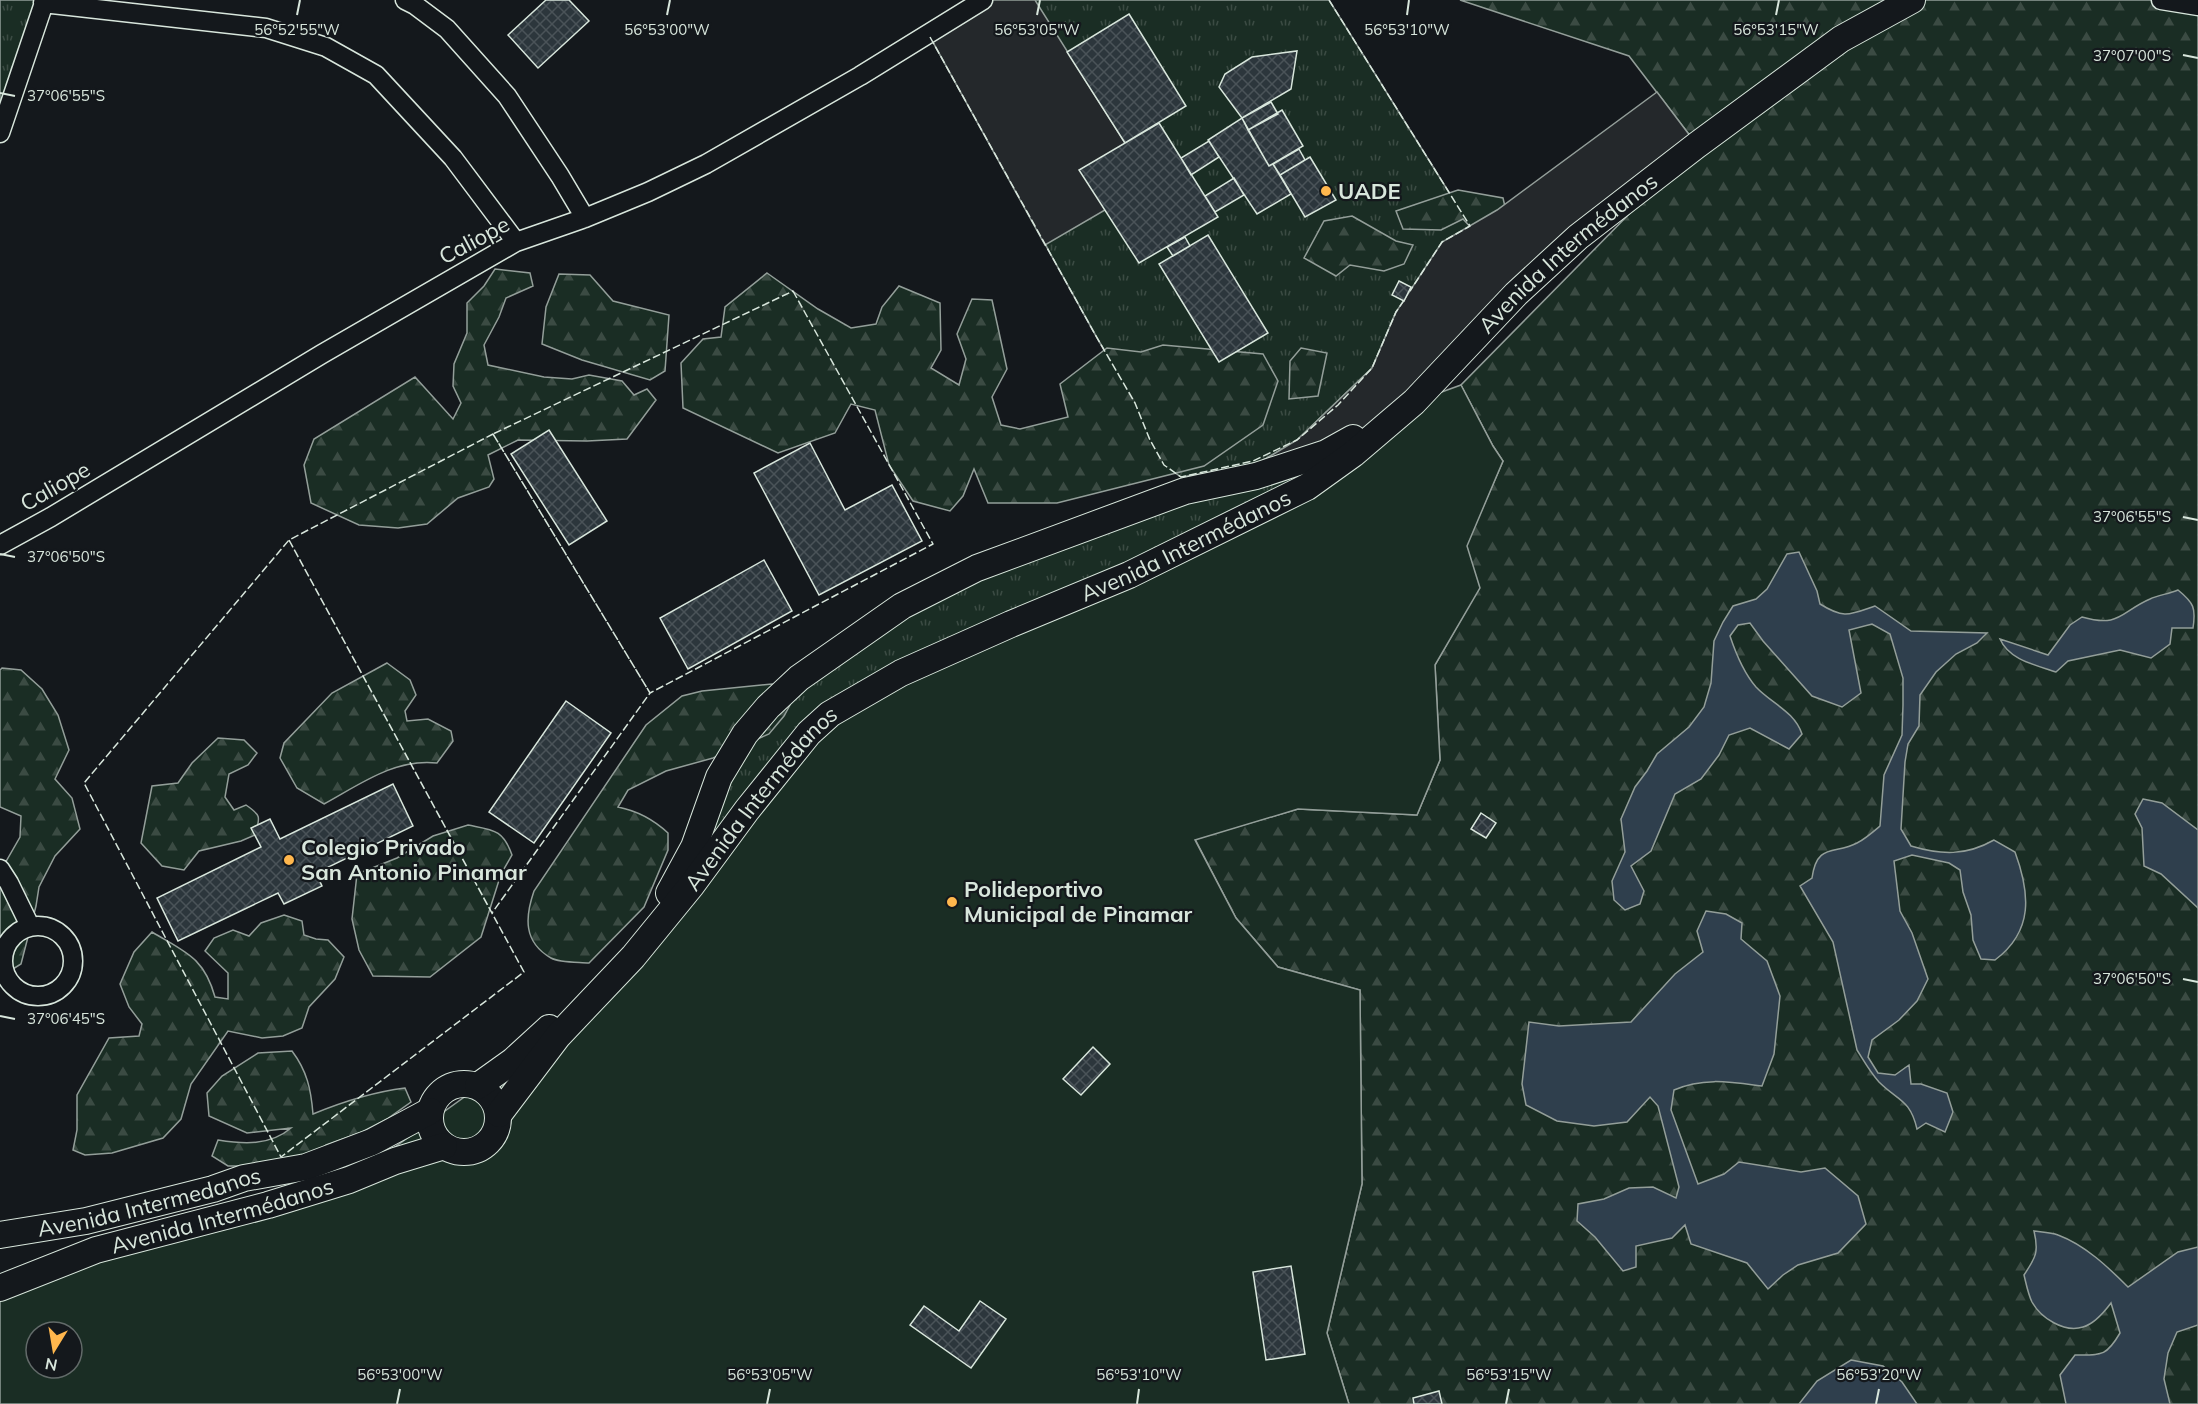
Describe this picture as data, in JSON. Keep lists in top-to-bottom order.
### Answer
{
  "streets": {
    "main road": ["Avenida Intermédanos", "Avenida Intermedanos"],
    "street": ["Caliope"]
  },
  "crossings": [
    ["Avenida Intermédanos", "Avenida Intermedanos"]
  ],
  "places": ["UADE", "Colegio Privado San Antonio Pinamar", "Polideportivo Municipal de Pinamar"],
  "north": "bottom",
  "coordinates": [
    "56°52'55\"W",
    "56°53'00\"W",
    "56°53'05\"W",
    "56°53'10\"W",
    "56°53'15\"W",
    "37°07'00\"S",
    "37°06'55\"S",
    "37°06'50\"S",
    "37°06'45\"S",
    "56°53'20\"W"
  ]
}
